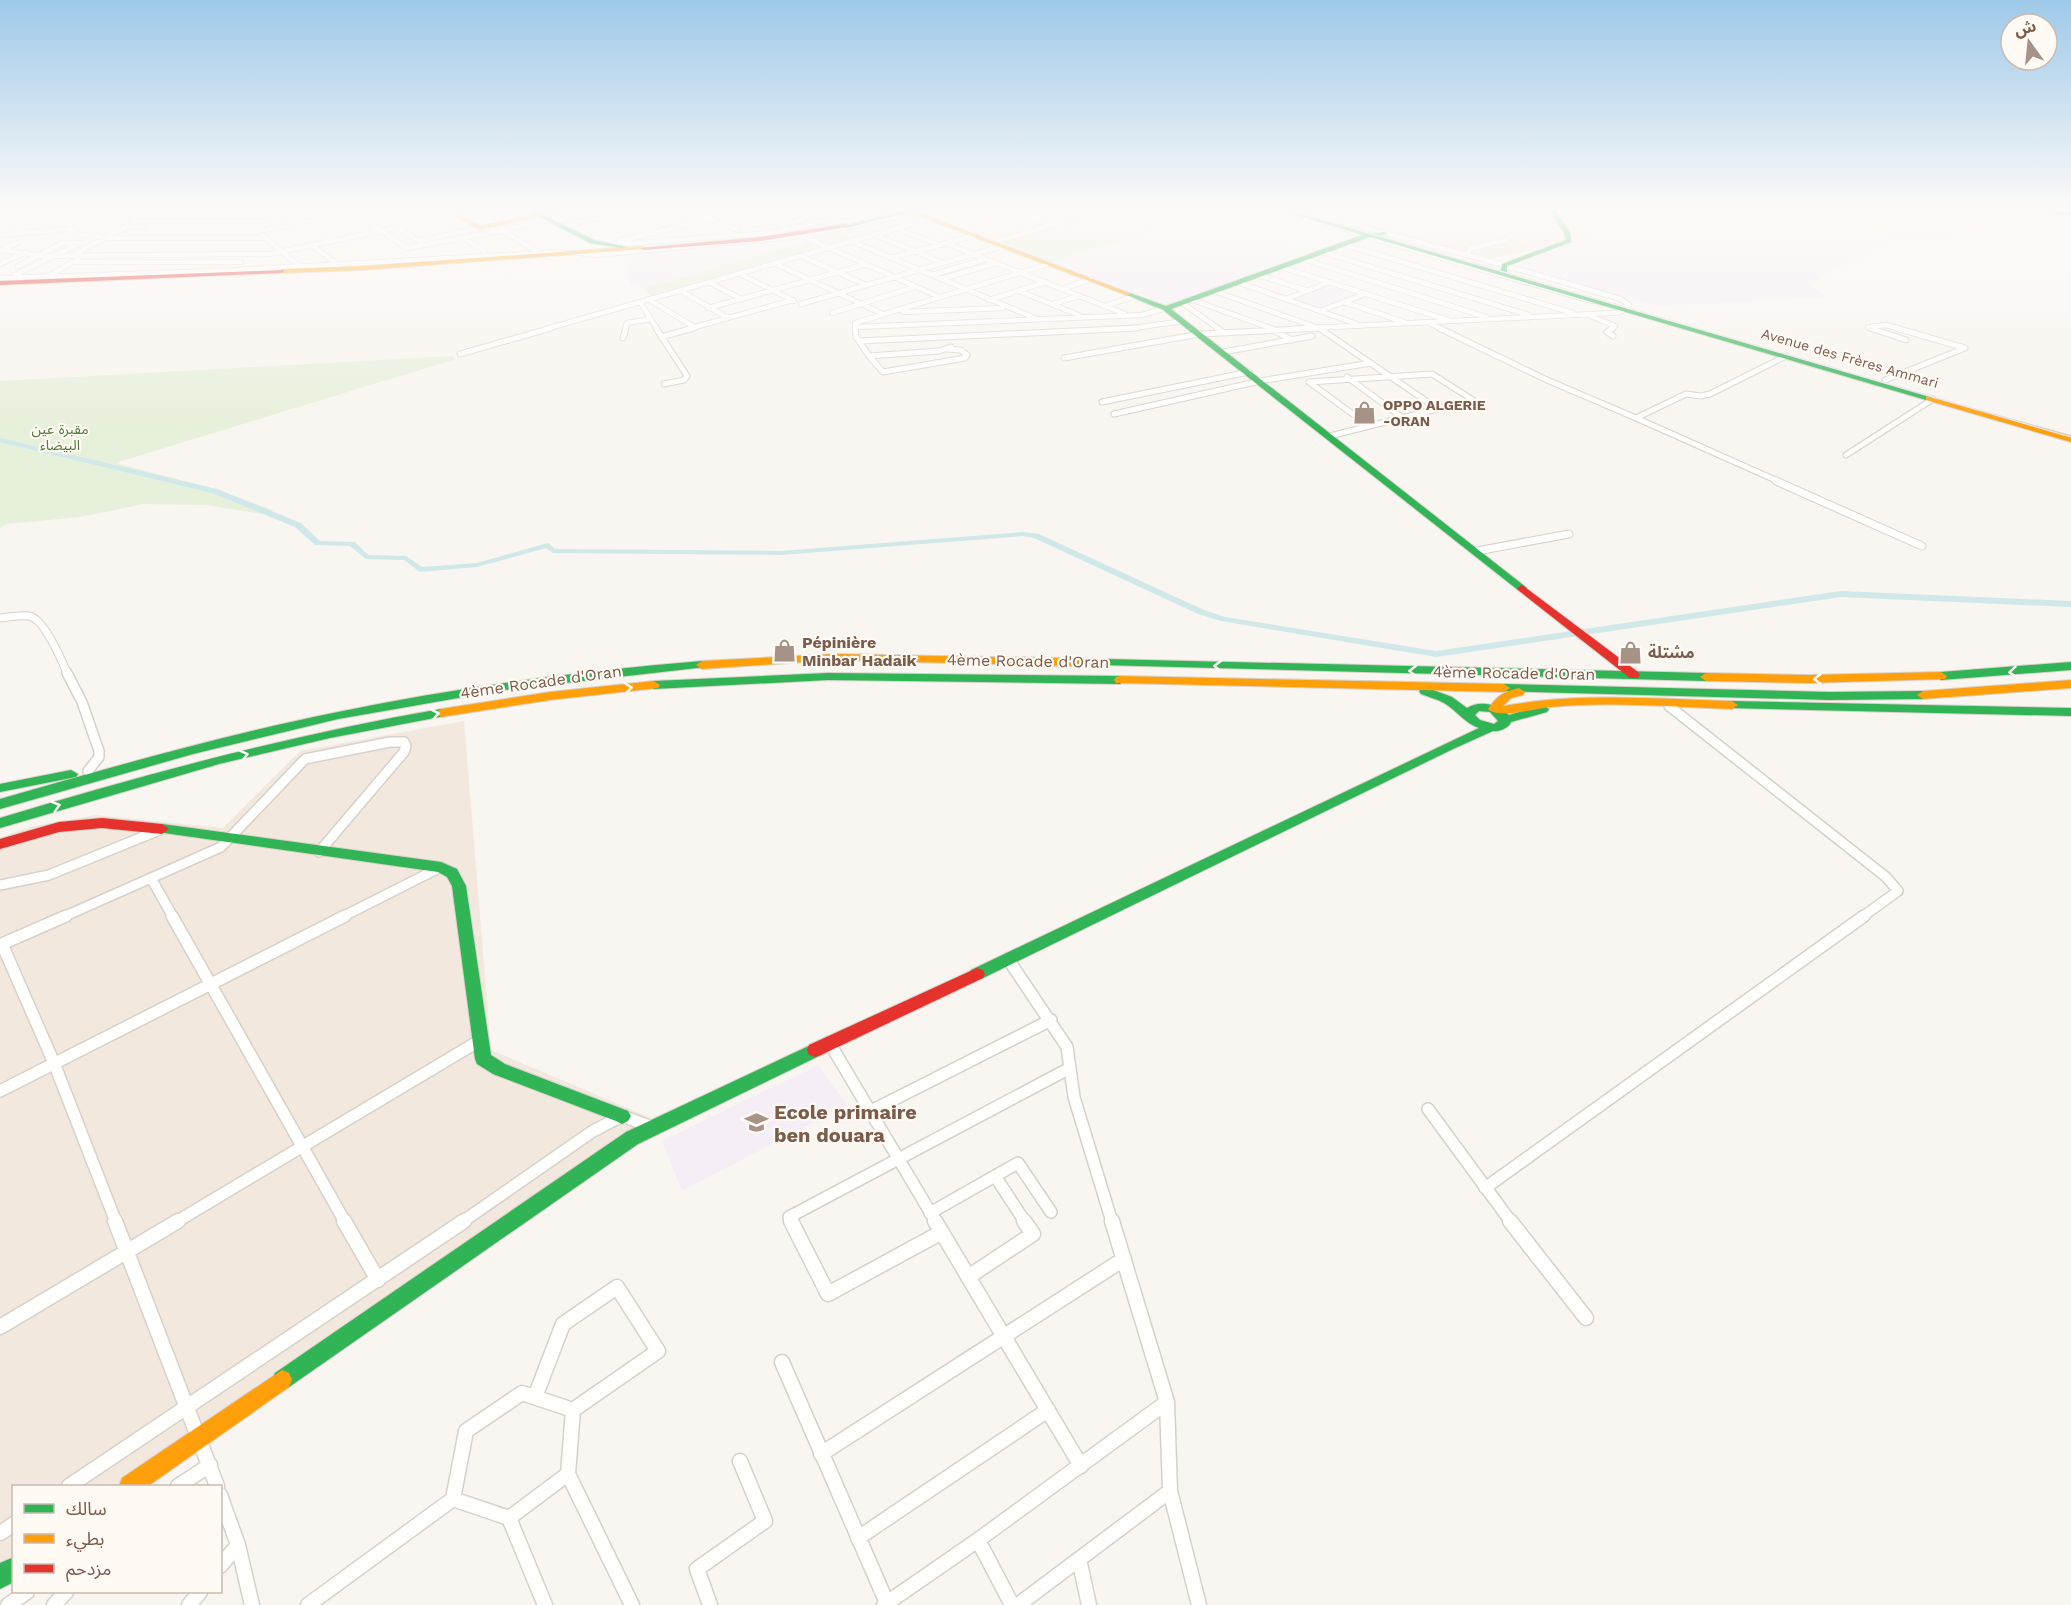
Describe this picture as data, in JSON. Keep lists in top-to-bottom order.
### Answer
{
  "streets": {
    "main road": ["Avenue des Frères Ammari", "4ème Rocade d'Oran"]
  },
  "parks": ["مقبرة عين البيضاء"],
  "places": {
    "shop": ["OPPO ALGERIE -ORAN", "Pépinière Minbar Hadaik", "مشتلة"],
    "school or university": ["Ecole primaire ben douara"]
  },
  "legend": ["سالك", "بطيء", "مزدحم"],
  "north": "top"
}
